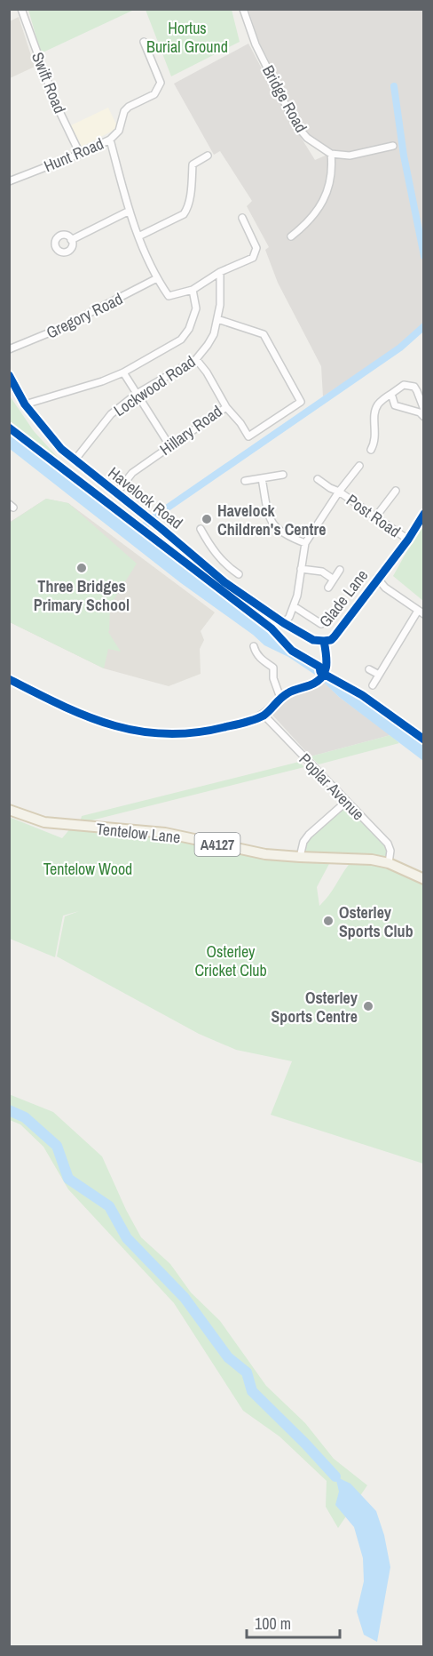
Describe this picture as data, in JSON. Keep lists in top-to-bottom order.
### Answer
{
  "streets": {
    "main road": ["Tentelow Lane", "A4127"],
    "street": [
      "Swift Road",
      "Bridge Road",
      "Hunt Road",
      "Gregory Road",
      "Lockwood Road",
      "Hillary Road",
      "Havelock Road",
      "Post Road",
      "Glade Lane",
      "Poplar Avenue"
    ]
  },
  "crossings": [
    ["Swift Road", "Hunt Road"],
    ["Lockwood Road", "Hillary Road"],
    ["Lockwood Road", "Havelock Road"],
    ["Hillary Road", "Havelock Road"],
    ["Havelock Road", "Glade Lane"],
    ["Post Road", "Glade Lane"],
    ["Poplar Avenue", "Tentelow Lane"]
  ],
  "parks": ["Hortus Burial Ground", "Tentelow Wood", "Osterley Cricket Club"],
  "places": [
    "Havelock Children's Centre",
    "Three Bridges Primary School",
    "Osterley Sports Club",
    "Osterley Sports Centre"
  ],
  "scale_bar": "100 m"
}
